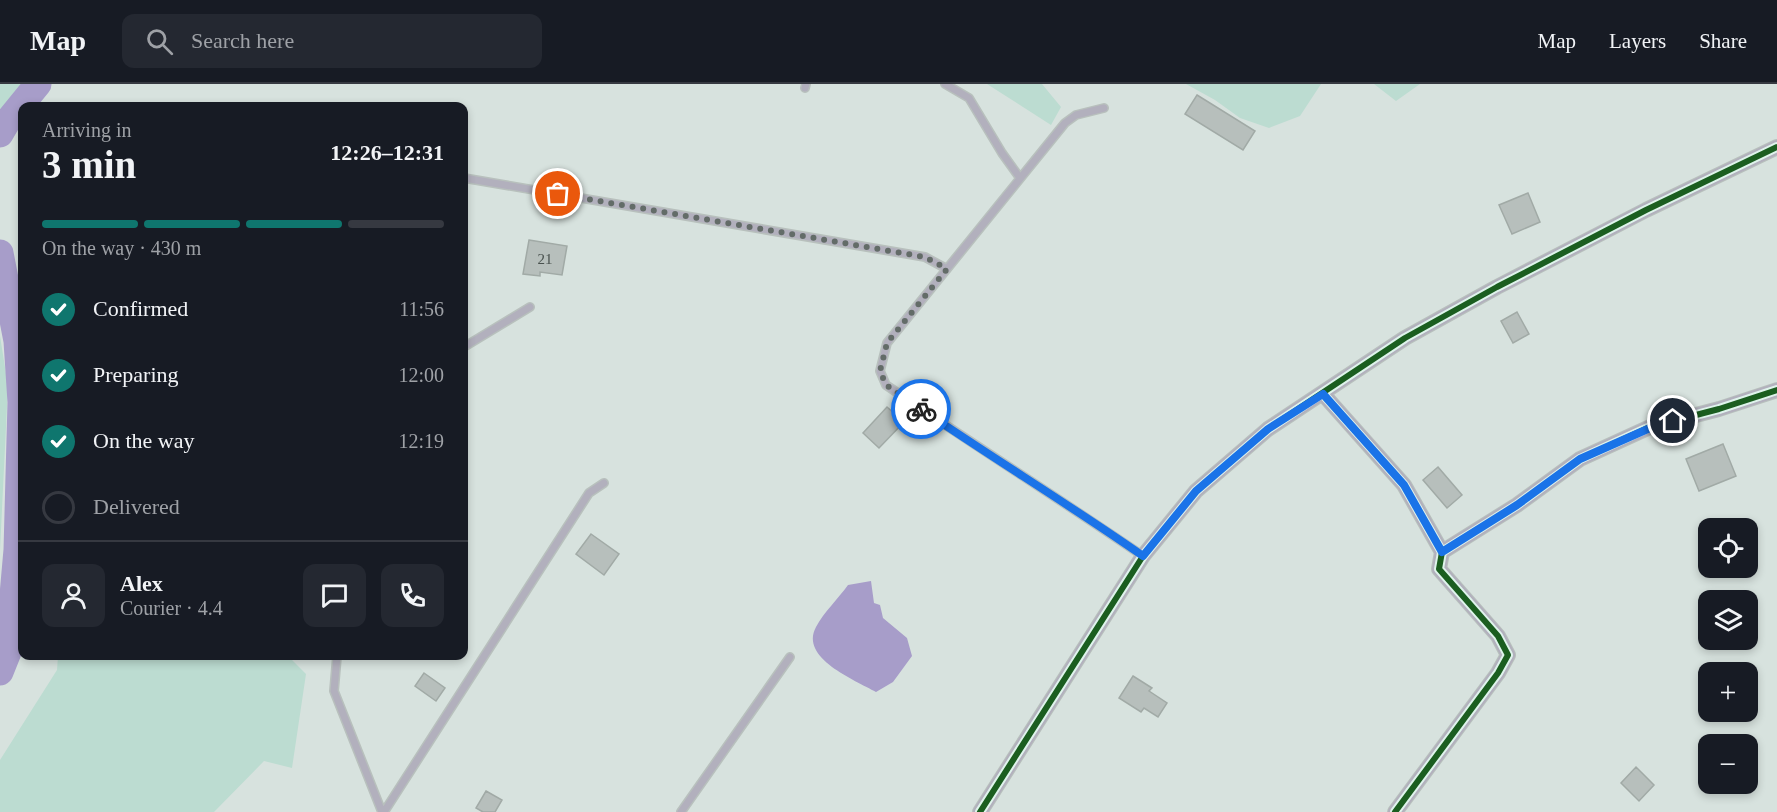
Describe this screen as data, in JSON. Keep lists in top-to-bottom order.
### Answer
{
  "house_numbers": ["21"],
  "page": {
    "header": "Map",
    "search": "Search here",
    "nav": ["Map", "Layers", "Share"],
    "heading": ["3 min", "Arriving in", "12:26–12:31"],
    "panel": ["Alex", "Courier · 4.4"],
    "bar": "On the way · 430 m",
    "list": [
      ["Confirmed", "11:56"],
      ["Preparing", "12:00"],
      ["On the way", "12:19"],
      "Delivered"
    ],
    "map_buttons": ["+", "−"]
  }
}
